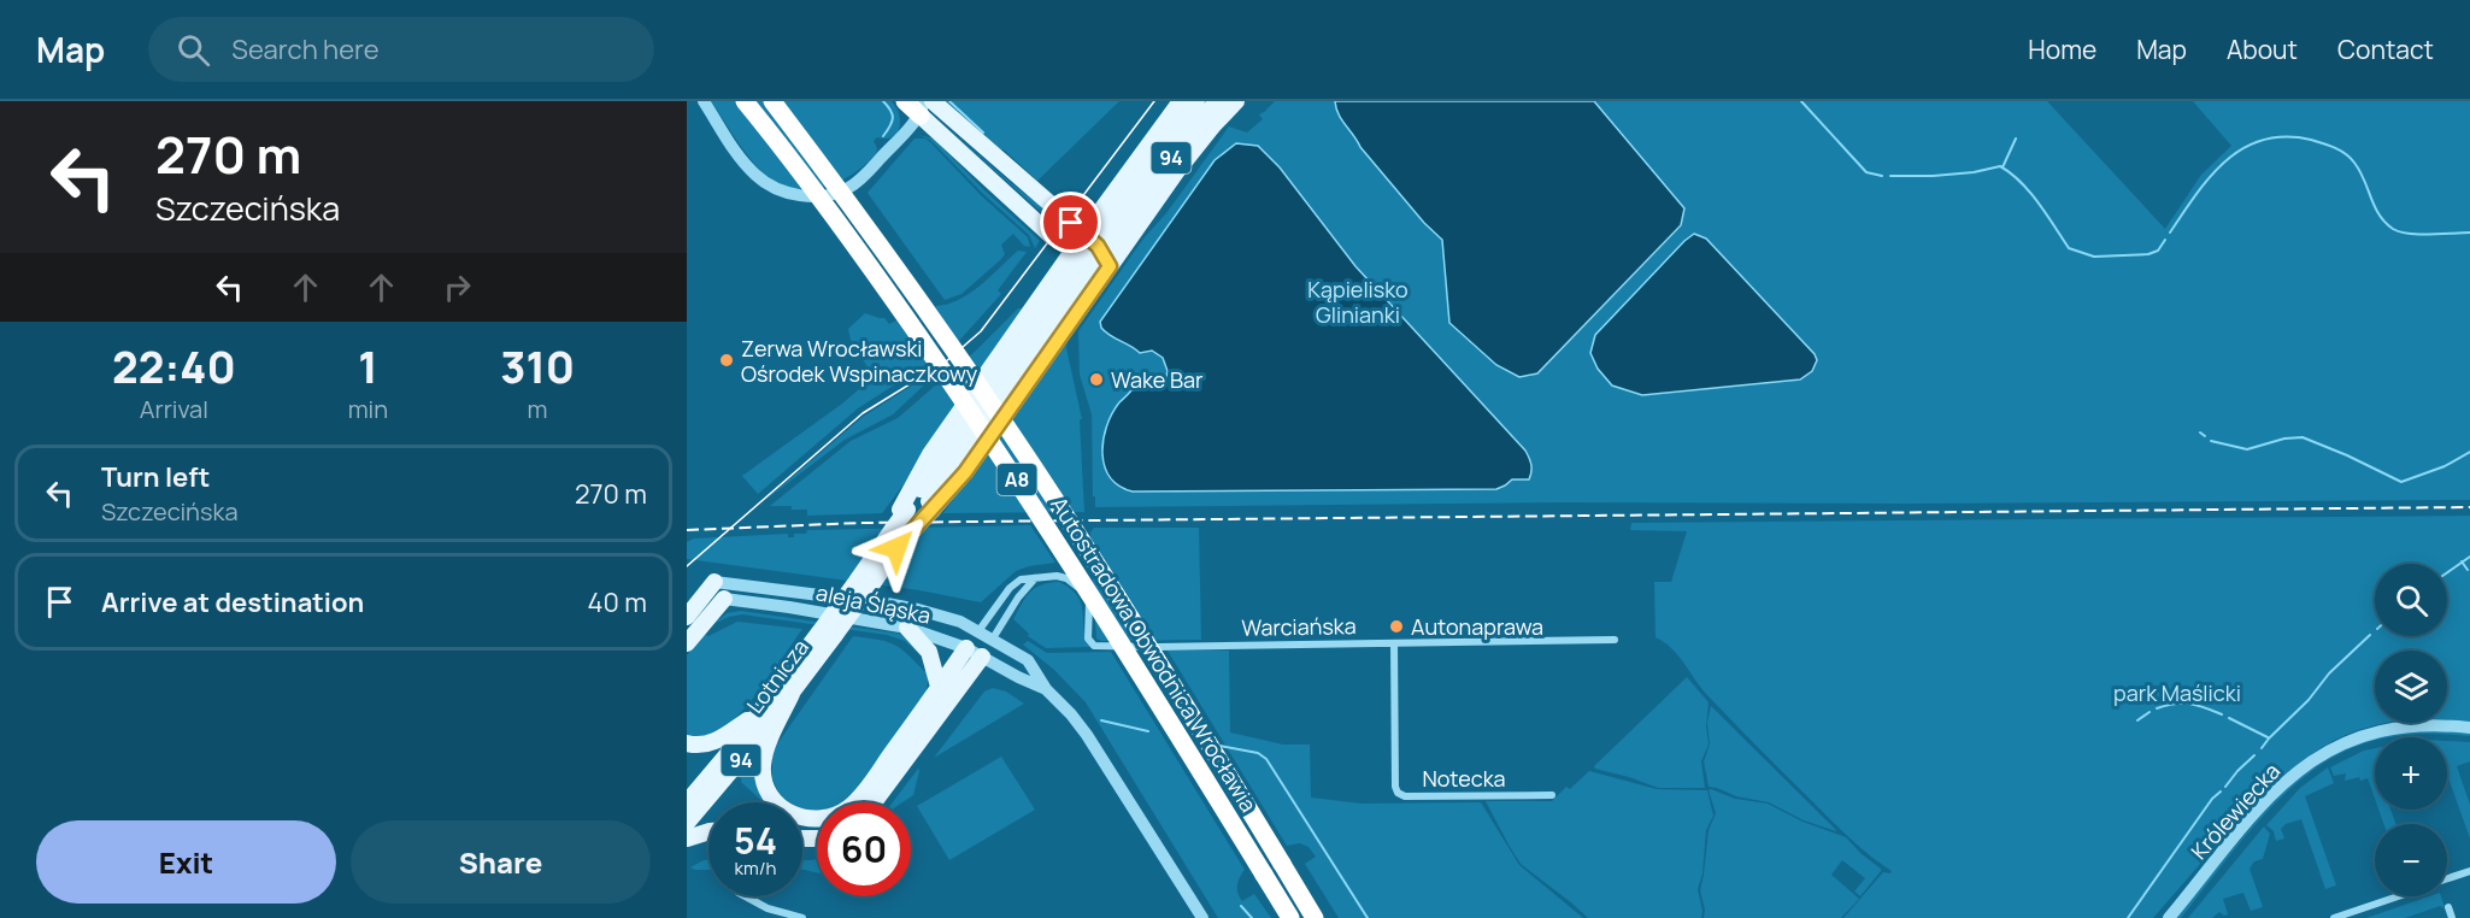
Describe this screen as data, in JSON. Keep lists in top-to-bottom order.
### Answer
{
  "streets": {
    "highway": ["A8", "Autostradowa Obwodnica Wrocławia"],
    "main road": ["94", "Lotnicza"],
    "street": [
      "aleja Śląska",
      "Warciańska",
      "Notecka",
      "Królewiecka"
    ]
  },
  "crossings": [
    ["94", "Lotnicza"],
    ["Warciańska", "Notecka"]
  ],
  "parks": ["Kąpielisko Glinianki", "park Maślicki"],
  "places": ["Zerwa Wrocławski Ośrodek Wspinaczkowy", "Wake Bar", "Autonaprawa"],
  "page": {
    "header": "Map",
    "search": "Search here",
    "nav": [
      "Home",
      "Map",
      "About",
      "Contact"
    ],
    "turn": ["270 m", "Szczecińska"],
    "eta": [
      "22:40",
      "Arrival",
      "1",
      "min",
      "310",
      "m"
    ],
    "list": [
      {
        "name": "Turn left",
        "note": "Szczecińska",
        "value": "270 m"
      },
      {
        "name": "Arrive at destination",
        "value": "40 m"
      }
    ],
    "map_buttons": ["+", "−"],
    "speed": "54 km/h",
    "limit": "60",
    "buttons": ["Exit", "Share"]
  }
}
